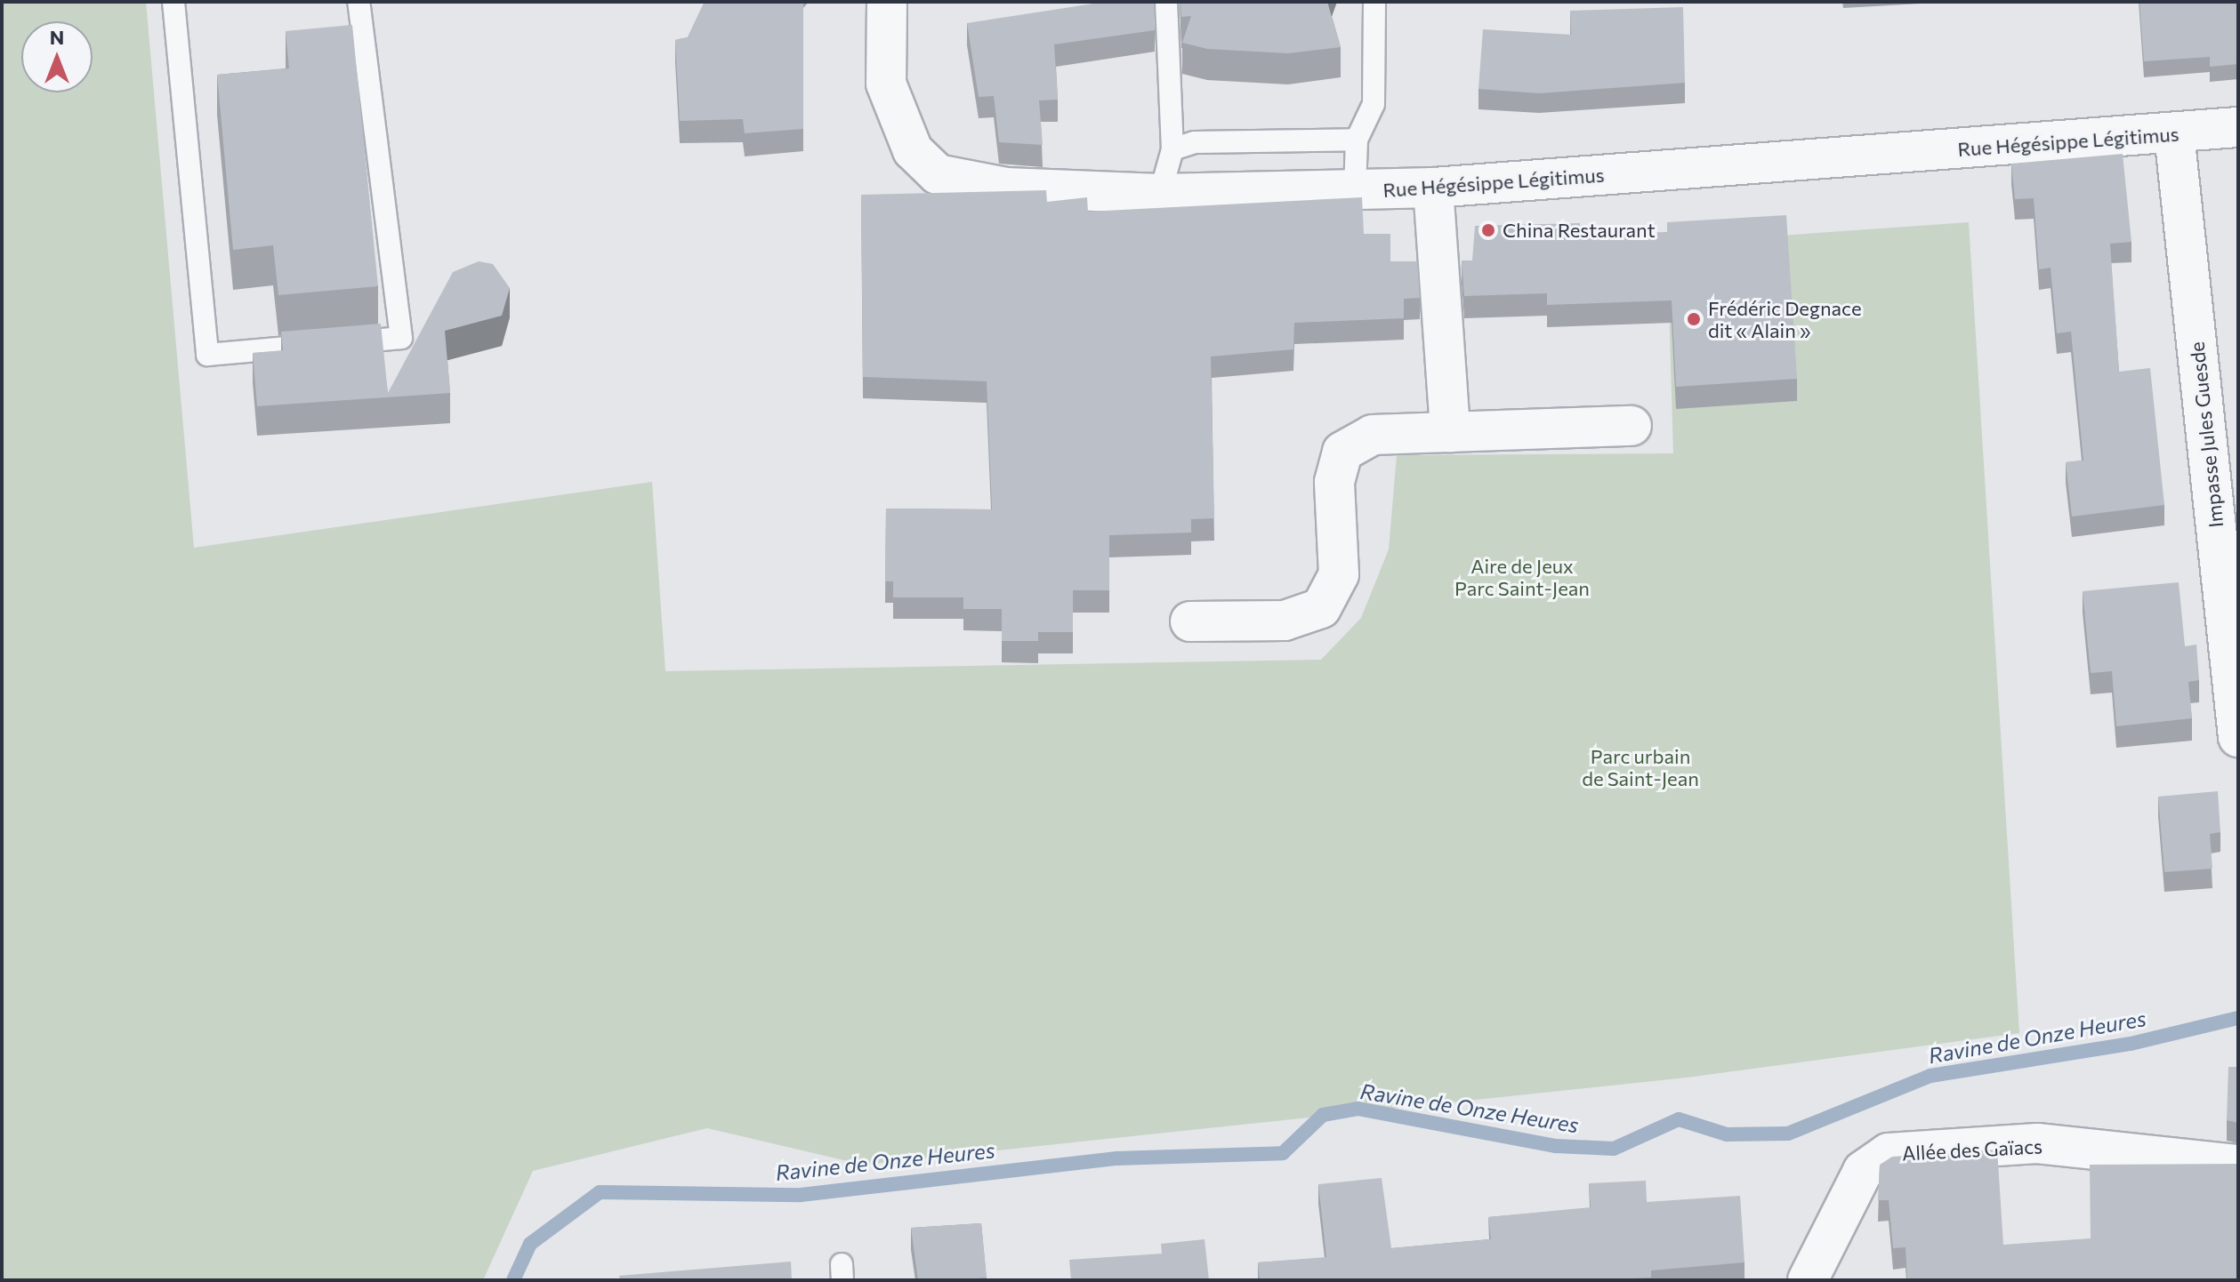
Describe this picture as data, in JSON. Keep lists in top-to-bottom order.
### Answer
{
  "streets": {
    "street": ["Rue Hégésippe Légitimus", "Impasse Jules Guesde", "Allée des Gaïacs"]
  },
  "crossings": [
    ["Rue Hégésippe Légitimus", "Impasse Jules Guesde"]
  ],
  "water": ["Ravine de Onze Heures"],
  "parks": ["Aire de Jeux Parc Saint-Jean", "Parc urbain de Saint-Jean"],
  "places": ["China Restaurant", "Frédéric Degnace dit « Alain »"],
  "north": "top"
}
